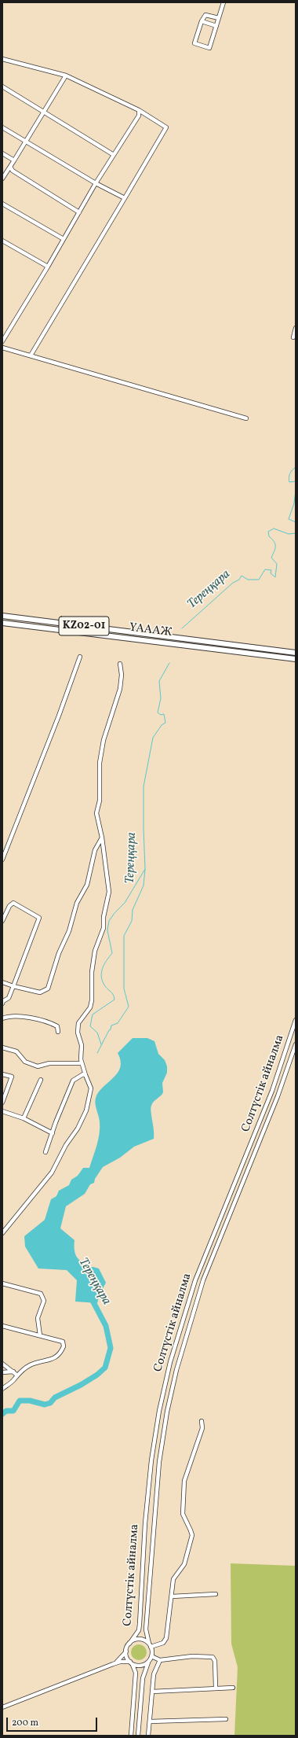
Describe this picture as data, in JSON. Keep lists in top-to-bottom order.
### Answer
{
  "streets": {
    "highway": ["KZ02-01", "ҮАААЖ"],
    "street": ["Солтүстік айналма"]
  },
  "water": ["Тереңқара"],
  "scale_bar": "200 m"
}
